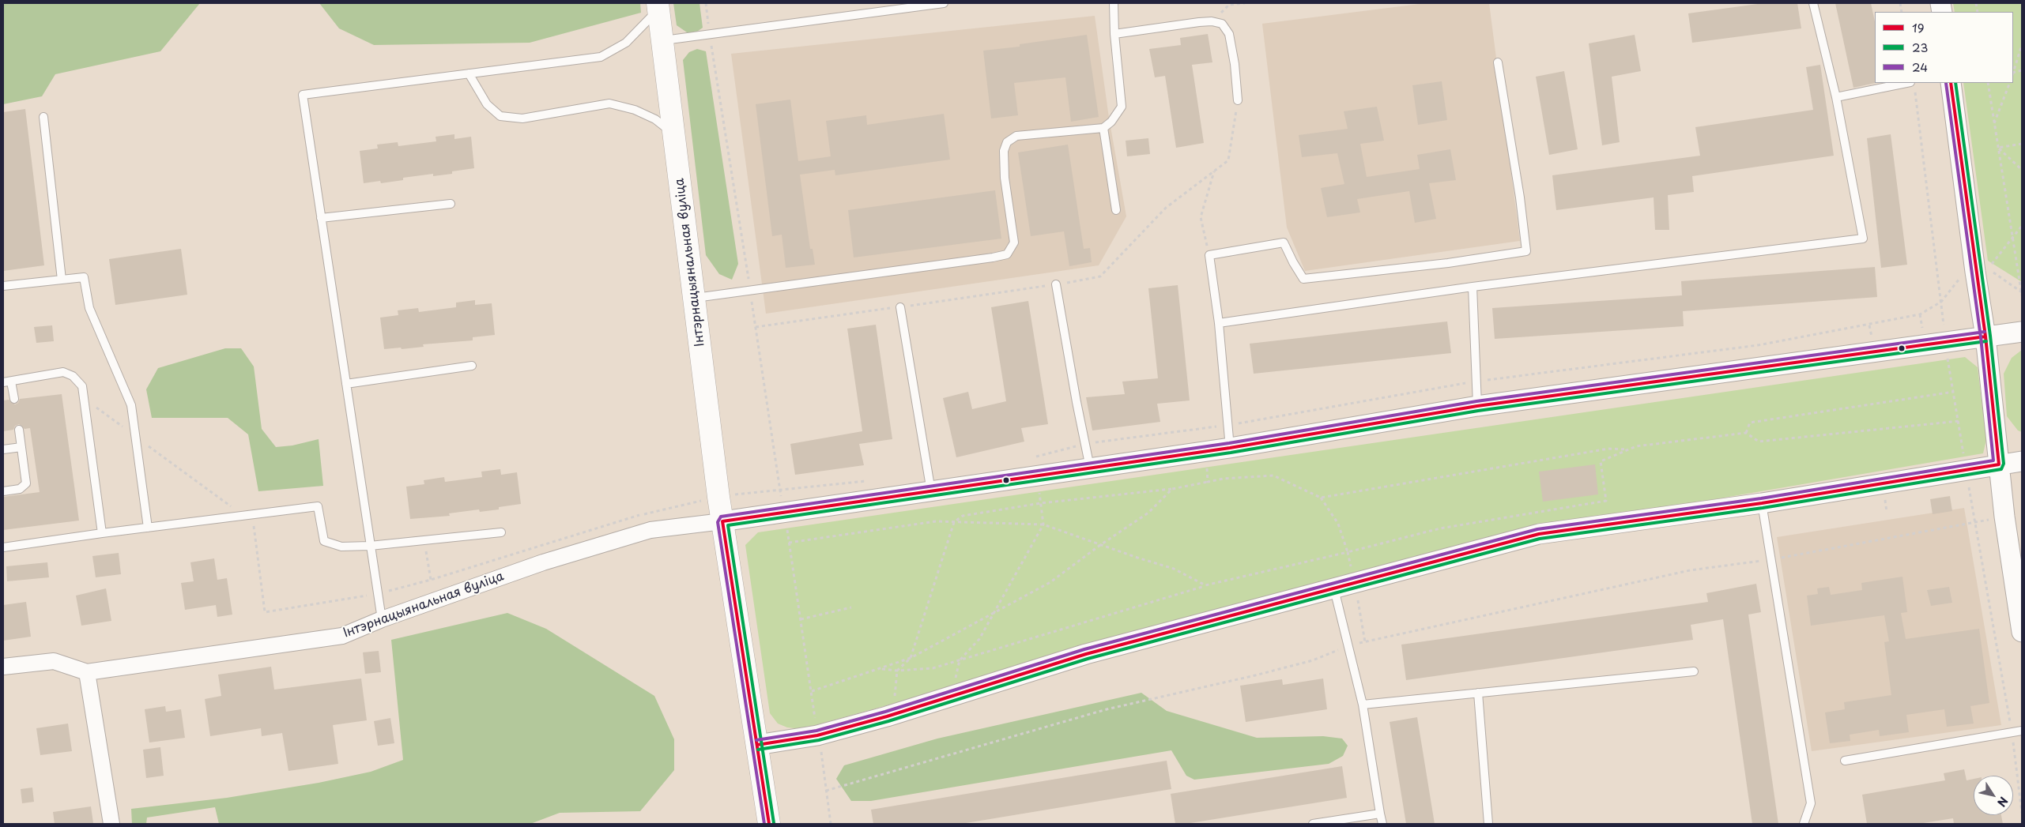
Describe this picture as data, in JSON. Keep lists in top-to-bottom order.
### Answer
{
  "streets": {
    "main road": ["Інтэрнацыянальная вуліца"]
  },
  "lines": ["transit line 19", "transit line 23", "transit line 24"],
  "legend": ["19", "23", "24"],
  "north": "bottom right"
}
